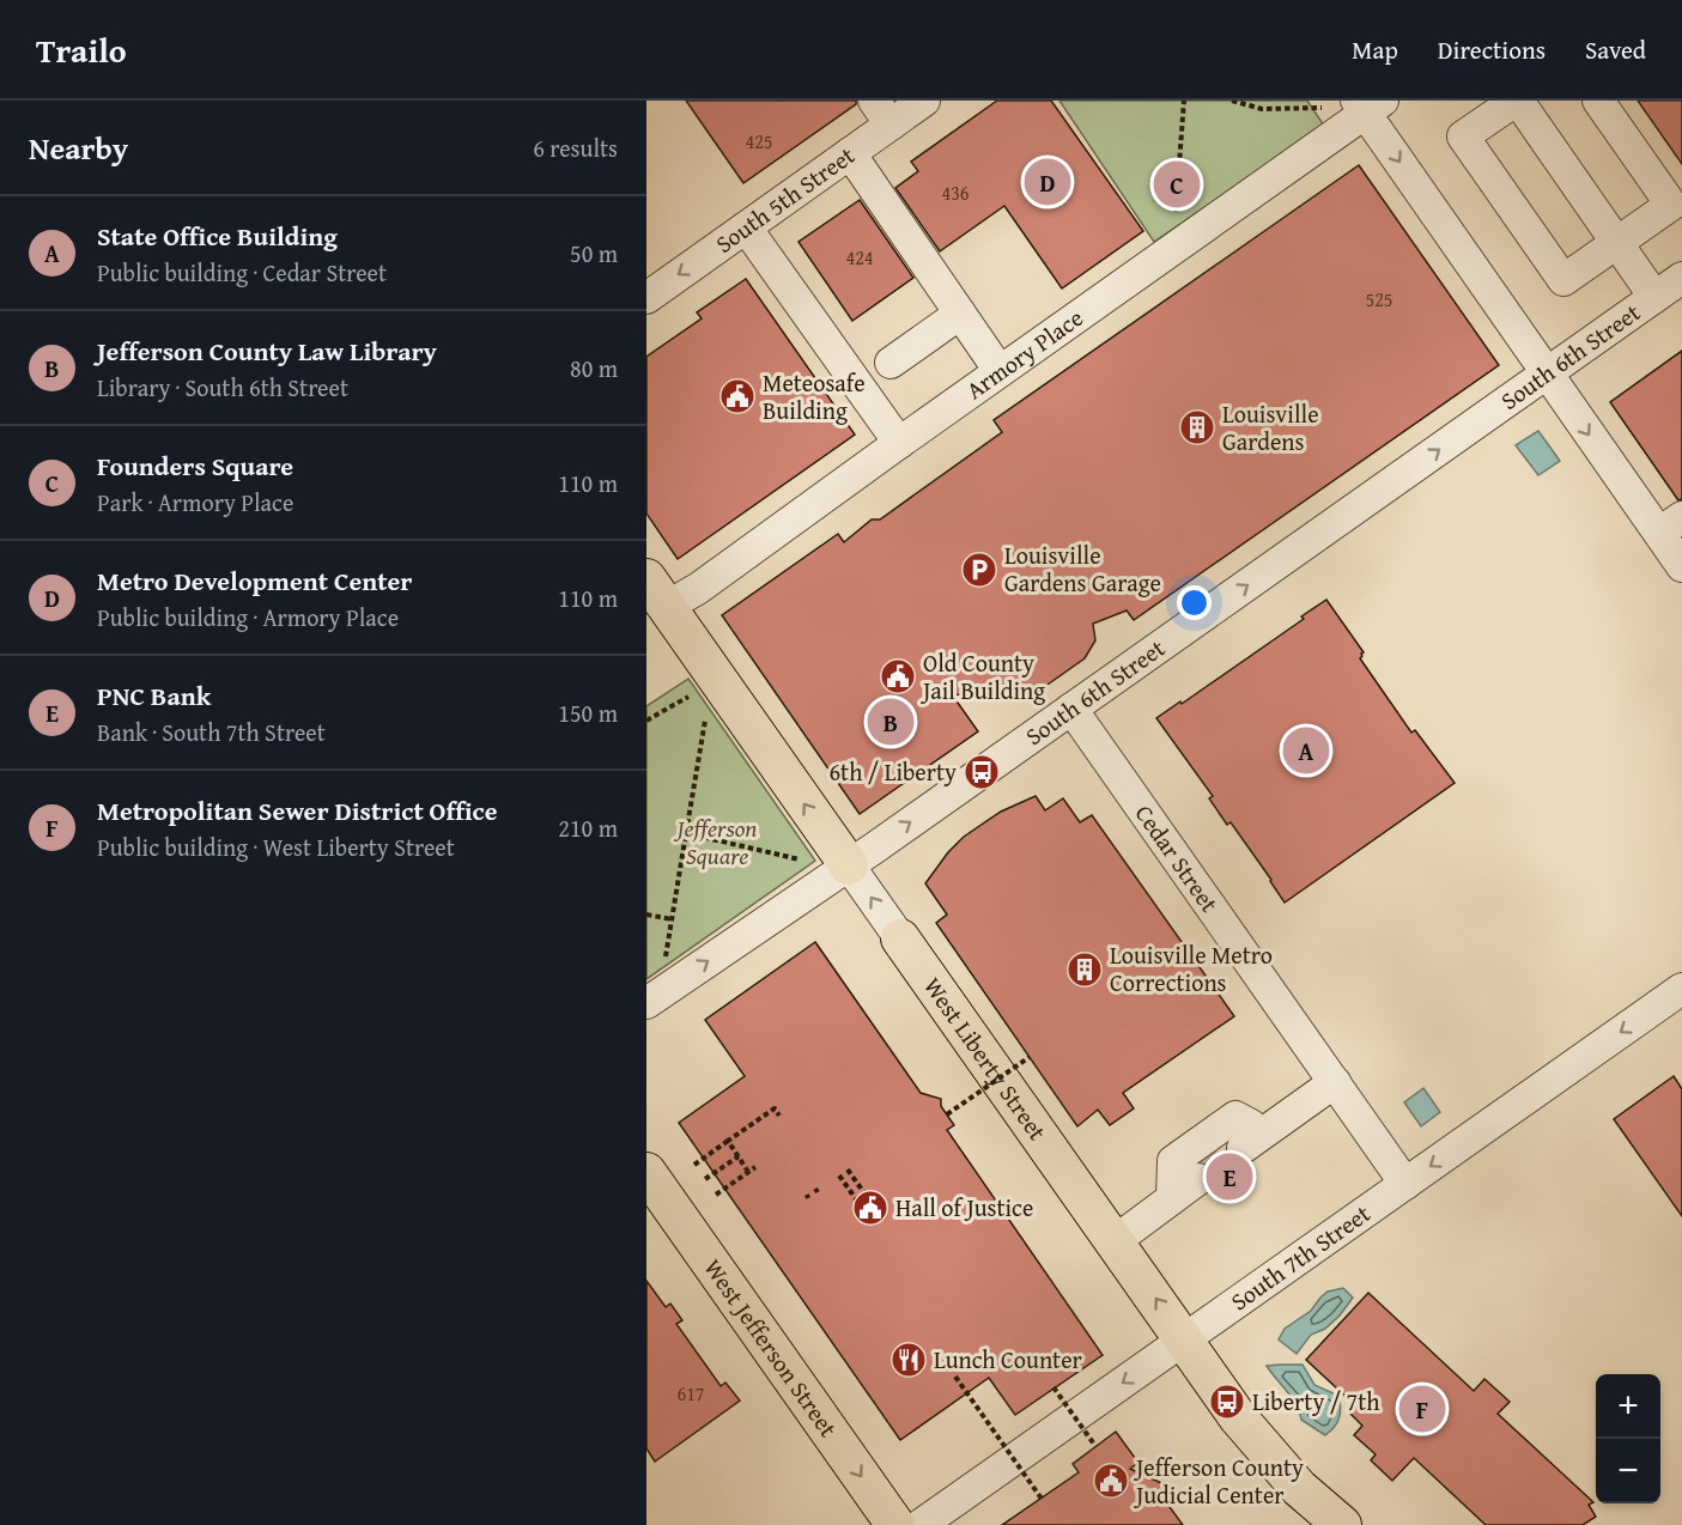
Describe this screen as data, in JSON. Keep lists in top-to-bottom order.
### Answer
{
  "streets": {
    "main road": ["West Liberty Street", "West Jefferson Street"],
    "street": [
      "South 5th Street",
      "Armory Place",
      "South 6th Street",
      "Cedar Street",
      "South 7th Street"
    ]
  },
  "crossings": [
    ["Armory Place", "West Liberty Street"],
    ["South 6th Street", "Cedar Street"],
    ["South 6th Street", "West Liberty Street"],
    ["Cedar Street", "South 7th Street"],
    ["West Liberty Street", "South 7th Street"]
  ],
  "one_way": [
    "South 5th Street",
    "South 6th Street",
    "West Liberty Street",
    "South 7th Street",
    "West Jefferson Street"
  ],
  "parks": ["Jefferson Square"],
  "places": {
    "public building": [
      "Meteosafe Building",
      "Old County Jail Building",
      "Hall of Justice",
      "Jefferson County Judicial Center"
    ],
    "building": ["Louisville Gardens", "Louisville Metro Corrections"],
    "parking": ["Louisville Gardens Garage"],
    "bus stop": ["6th / Liberty", "Liberty / 7th"],
    "restaurant": ["Lunch Counter"]
  },
  "house_numbers": [
    "425",
    "436",
    "424",
    "525",
    "617"
  ],
  "page": {
    "header": "Trailo",
    "nav": ["Map", "Directions", "Saved"],
    "heading": ["Nearby", "6 results"],
    "pins": [
      "D",
      "C",
      "B",
      "A",
      "E",
      "F"
    ],
    "list": [
      {
        "mark": "A",
        "name": "State Office Building",
        "note": "Public building · Cedar Street",
        "value": "50 m"
      },
      {
        "mark": "B",
        "name": "Jefferson County Law Library",
        "note": "Library · South 6th Street",
        "value": "80 m"
      },
      {
        "mark": "C",
        "name": "Founders Square",
        "note": "Park · Armory Place",
        "value": "110 m"
      },
      {
        "mark": "D",
        "name": "Metro Development Center",
        "note": "Public building · Armory Place",
        "value": "110 m"
      },
      {
        "mark": "E",
        "name": "PNC Bank",
        "note": "Bank · South 7th Street",
        "value": "150 m"
      },
      {
        "mark": "F",
        "name": "Metropolitan Sewer District Office",
        "note": "Public building · West Liberty Street",
        "value": "210 m"
      }
    ],
    "map_buttons": ["+", "−"]
  }
}
